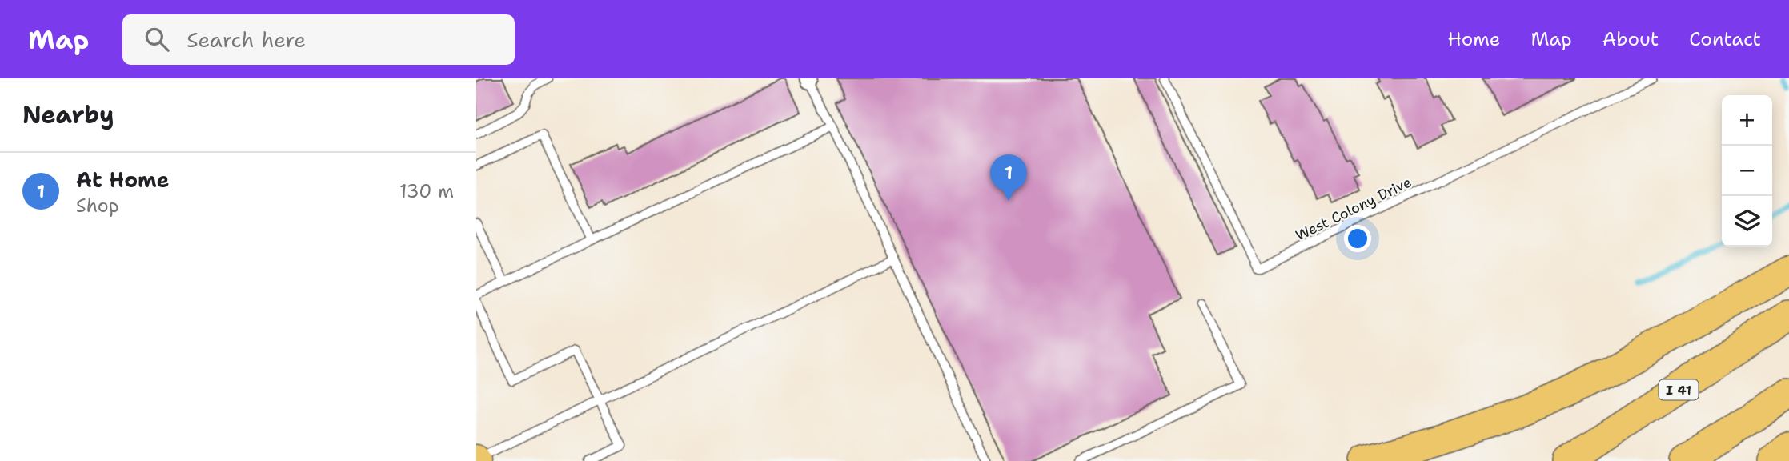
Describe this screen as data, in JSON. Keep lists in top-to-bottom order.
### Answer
{
  "streets": {
    "highway": ["I 41"],
    "lane": ["West Colony Drive"]
  },
  "page": {
    "header": "Map",
    "search": "Search here",
    "nav": [
      "Home",
      "Map",
      "About",
      "Contact"
    ],
    "heading": "Nearby",
    "map_buttons": ["+", "−"],
    "list": [
      {
        "mark": "1",
        "name": "At Home",
        "note": "Shop",
        "value": "130 m"
      }
    ],
    "pins": "1"
  }
}
